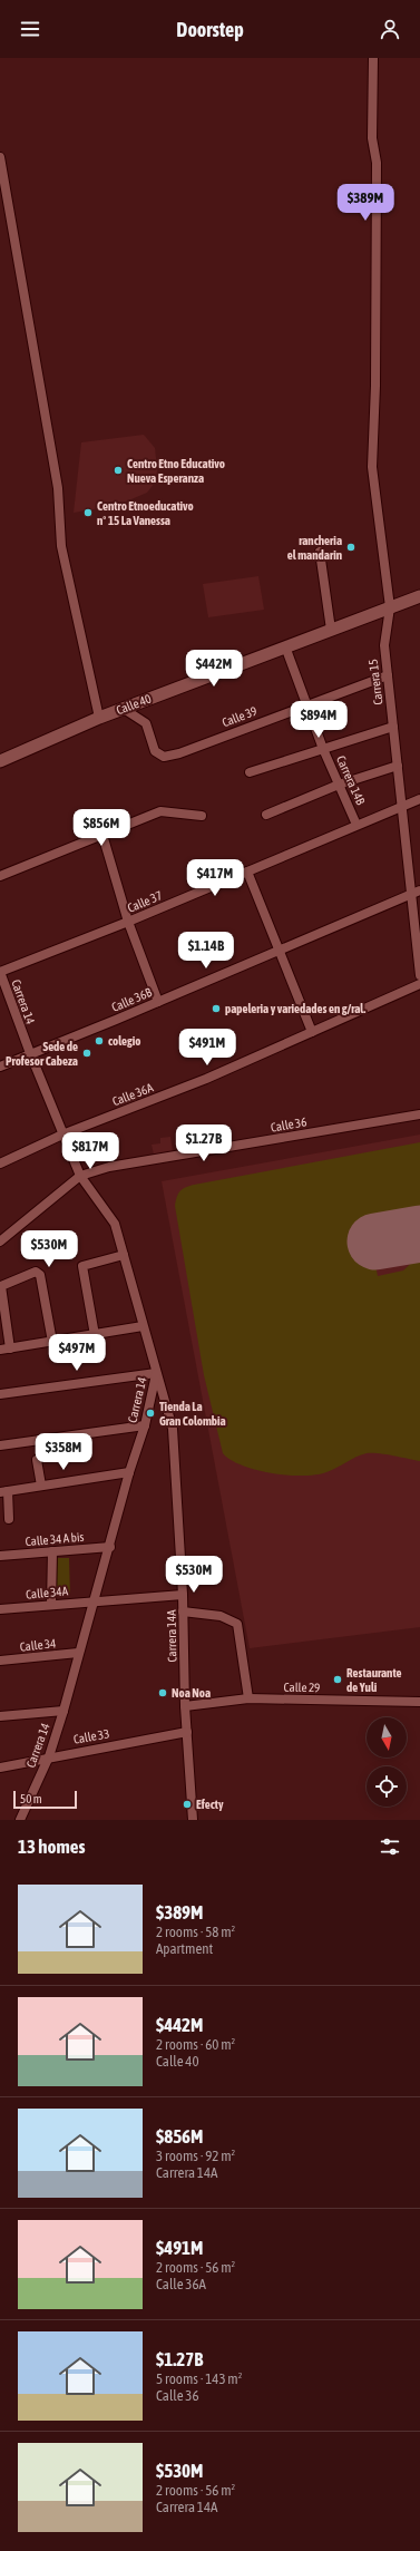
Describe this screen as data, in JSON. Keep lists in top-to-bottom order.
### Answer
{
  "streets": {
    "street": [
      "Carrera 15",
      "Calle 40",
      "Calle 39",
      "Carrera 14B",
      "Calle 37",
      "Calle 36B",
      "Carrera 14",
      "Calle 36A",
      "Calle 36",
      "Calle 34 A bis",
      "Calle 34A",
      "Carrera 14A",
      "Calle 34",
      "Calle 29",
      "Calle 33"
    ]
  },
  "crossings": [
    ["Carrera 15", "Calle 40"],
    ["Carrera 15", "Calle 39"],
    ["Carrera 15", "Calle 37"],
    ["Carrera 15", "Calle 36B"],
    ["Calle 40", "Calle 39"],
    ["Calle 40", "Carrera 14B"],
    ["Calle 39", "Carrera 14B"],
    ["Carrera 14B", "Calle 37"],
    ["Calle 37", "Carrera 14"],
    ["Calle 36B", "Carrera 14"],
    ["Carrera 14", "Calle 36A"],
    ["Carrera 14", "Calle 36"],
    ["Carrera 14", "Calle 34 A bis"],
    ["Carrera 14", "Calle 34A"],
    ["Carrera 14", "Carrera 14A"],
    ["Carrera 14", "Calle 34"],
    ["Carrera 14", "Calle 33"],
    ["Calle 34A", "Carrera 14A"],
    ["Carrera 14A", "Calle 29"],
    ["Carrera 14A", "Calle 33"]
  ],
  "places": [
    "Centro Etno Educativo Nueva Esperanza",
    "Centro Etnoeducativo n° 15 La Vanessa",
    "rancheria el mandarin",
    "papeleria y variedades en g/ral.",
    "colegio",
    "Sede de Profesor Cabeza",
    "Tienda La Gran Colombia",
    "Restaurante de Yuli",
    "Noa Noa",
    "Efecty"
  ],
  "scale_bar": "50 m",
  "north": "bottom",
  "page": {
    "header": "Doorstep",
    "price": [
      "$389M",
      "$442M",
      "$894M",
      "$856M",
      "$417M",
      "$1.14B",
      "$491M",
      "$1.27B",
      "$817M",
      "$530M",
      "$497M",
      "$358M",
      "$530M"
    ],
    "scale": "50 m",
    "heading": "13 homes",
    "list": [
      {
        "name": "$389M",
        "note": "2 rooms · 58 m² · Apartment"
      },
      {
        "name": "$442M",
        "note": "2 rooms · 60 m² · Calle 40"
      },
      {
        "name": "$856M",
        "note": "3 rooms · 92 m² · Carrera 14A"
      },
      {
        "name": "$491M",
        "note": "2 rooms · 56 m² · Calle 36A"
      },
      {
        "name": "$1.27B",
        "note": "5 rooms · 143 m² · Calle 36"
      },
      {
        "name": "$530M",
        "note": "2 rooms · 56 m² · Carrera 14A"
      }
    ]
  }
}
